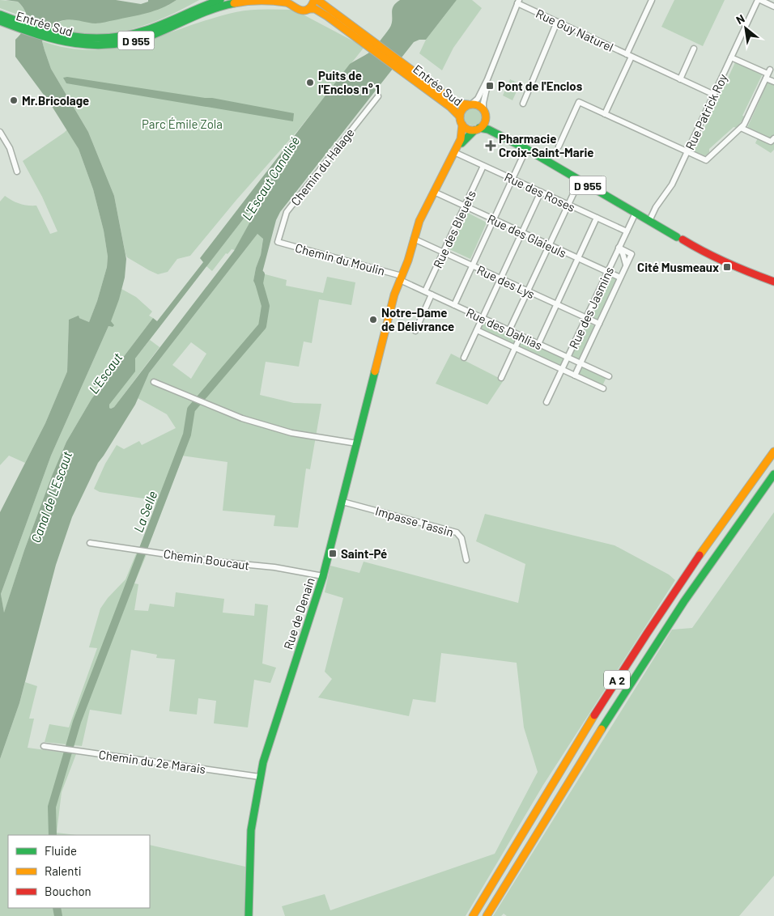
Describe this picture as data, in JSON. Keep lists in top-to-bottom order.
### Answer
{
  "streets": {
    "main road": [
      "Entrée Sud",
      "D 955",
      "Rue de Denain",
      "A 2"
    ],
    "street": [
      "Rue Guy Naturel",
      "Rue Patrick Roy",
      "Chemin du Halage",
      "Rue des Roses",
      "Rue des Bleuets",
      "Rue des Glaieuls",
      "Chemin du Moulin",
      "Rue des Lys",
      "Rue des Jasmins",
      "Rue des Dahlias",
      "Impasse Tassin",
      "Chemin Boucaut",
      "Chemin du 2e Marais"
    ]
  },
  "crossings": [
    ["Entrée Sud", "D 955"],
    ["Rue Guy Naturel", "Rue Patrick Roy"],
    ["D 955", "Rue Patrick Roy"],
    ["D 955", "Rue des Jasmins"],
    ["Chemin du Halage", "Chemin du Moulin"],
    ["Rue des Roses", "Rue des Bleuets"],
    ["Rue des Roses", "Rue des Jasmins"],
    ["Rue des Roses", "Rue de Denain"],
    ["Rue des Bleuets", "Rue des Glaieuls"],
    ["Rue des Bleuets", "Rue des Lys"],
    ["Rue des Bleuets", "Rue des Dahlias"],
    ["Rue des Glaieuls", "Rue des Jasmins"],
    ["Rue des Glaieuls", "Rue de Denain"],
    ["Chemin du Moulin", "Rue des Dahlias"],
    ["Chemin du Moulin", "Rue de Denain"],
    ["Rue des Lys", "Rue des Jasmins"],
    ["Rue des Lys", "Rue de Denain"],
    ["Rue des Jasmins", "Rue des Dahlias"],
    ["Rue des Dahlias", "Rue de Denain"],
    ["Impasse Tassin", "Rue de Denain"],
    ["Chemin Boucaut", "Rue de Denain"],
    ["Rue de Denain", "Chemin du 2e Marais"]
  ],
  "water": [
    "L'Escaut Canalisé",
    "L'Escaut",
    "Canal de L'Escaut",
    "La Selle"
  ],
  "parks": ["Parc Émile Zola"],
  "places": {
    "other": ["Puits de l'Enclos n° 1", "Mr.Bricolage", "Notre-Dame de Délivrance"],
    "transit": ["Pont de l'Enclos", "Cité Musmeaux", "Saint-Pé"],
    "health": ["Pharmacie Croix-Saint-Marie"]
  },
  "legend": ["Fluide", "Ralenti", "Bouchon"],
  "north": "top left"
}
